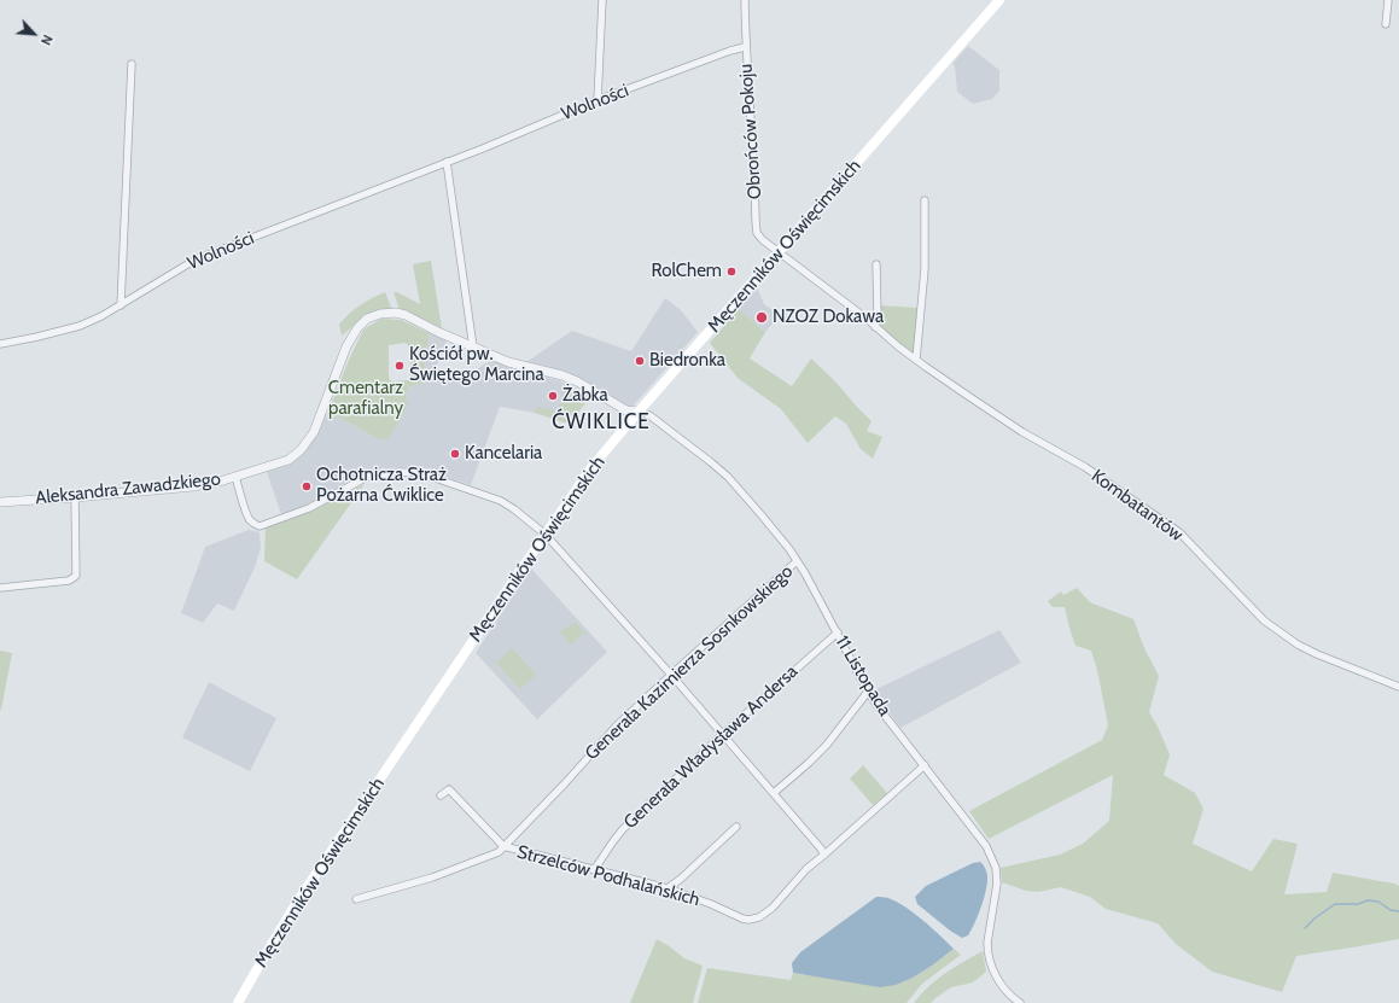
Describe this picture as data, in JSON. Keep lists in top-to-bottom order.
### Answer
{
  "streets": {
    "main road": ["Męczenników Oświęcimskich"],
    "street": [
      "Wolności",
      "Obrońców Pokoju",
      "Aleksandra Zawadzkiego",
      "Kombatantów",
      "Generała Kazimierza Sosnkowskiego",
      "11 Listopada",
      "Generała Władysława Andersa",
      "Strzelców Podhalańskich"
    ]
  },
  "crossings": [
    ["Wolności", "Obrońców Pokoju"],
    ["Obrońców Pokoju", "Męczenników Oświęcimskich"],
    ["Obrońców Pokoju", "Kombatantów"],
    ["Męczenników Oświęcimskich", "Aleksandra Zawadzkiego"],
    ["Męczenników Oświęcimskich", "Kombatantów"],
    ["Męczenników Oświęcimskich", "11 Listopada"],
    ["Aleksandra Zawadzkiego", "11 Listopada"],
    ["Generała Kazimierza Sosnkowskiego", "11 Listopada"],
    ["Generała Kazimierza Sosnkowskiego", "Strzelców Podhalańskich"],
    ["11 Listopada", "Generała Władysława Andersa"],
    ["11 Listopada", "Strzelców Podhalańskich"],
    ["Generała Władysława Andersa", "Strzelców Podhalańskich"]
  ],
  "districts": ["ĆWIKLICE"],
  "parks": ["Cmentarz parafialny"],
  "places": [
    "RolChem",
    "NZOZ Dokawa",
    "Biedronka",
    "Kościół pw. Świętego Marcina",
    "Żabka",
    "Kancelaria",
    "Ochotnicza Straż Pożarna Ćwiklice"
  ],
  "north": "bottom right"
}
